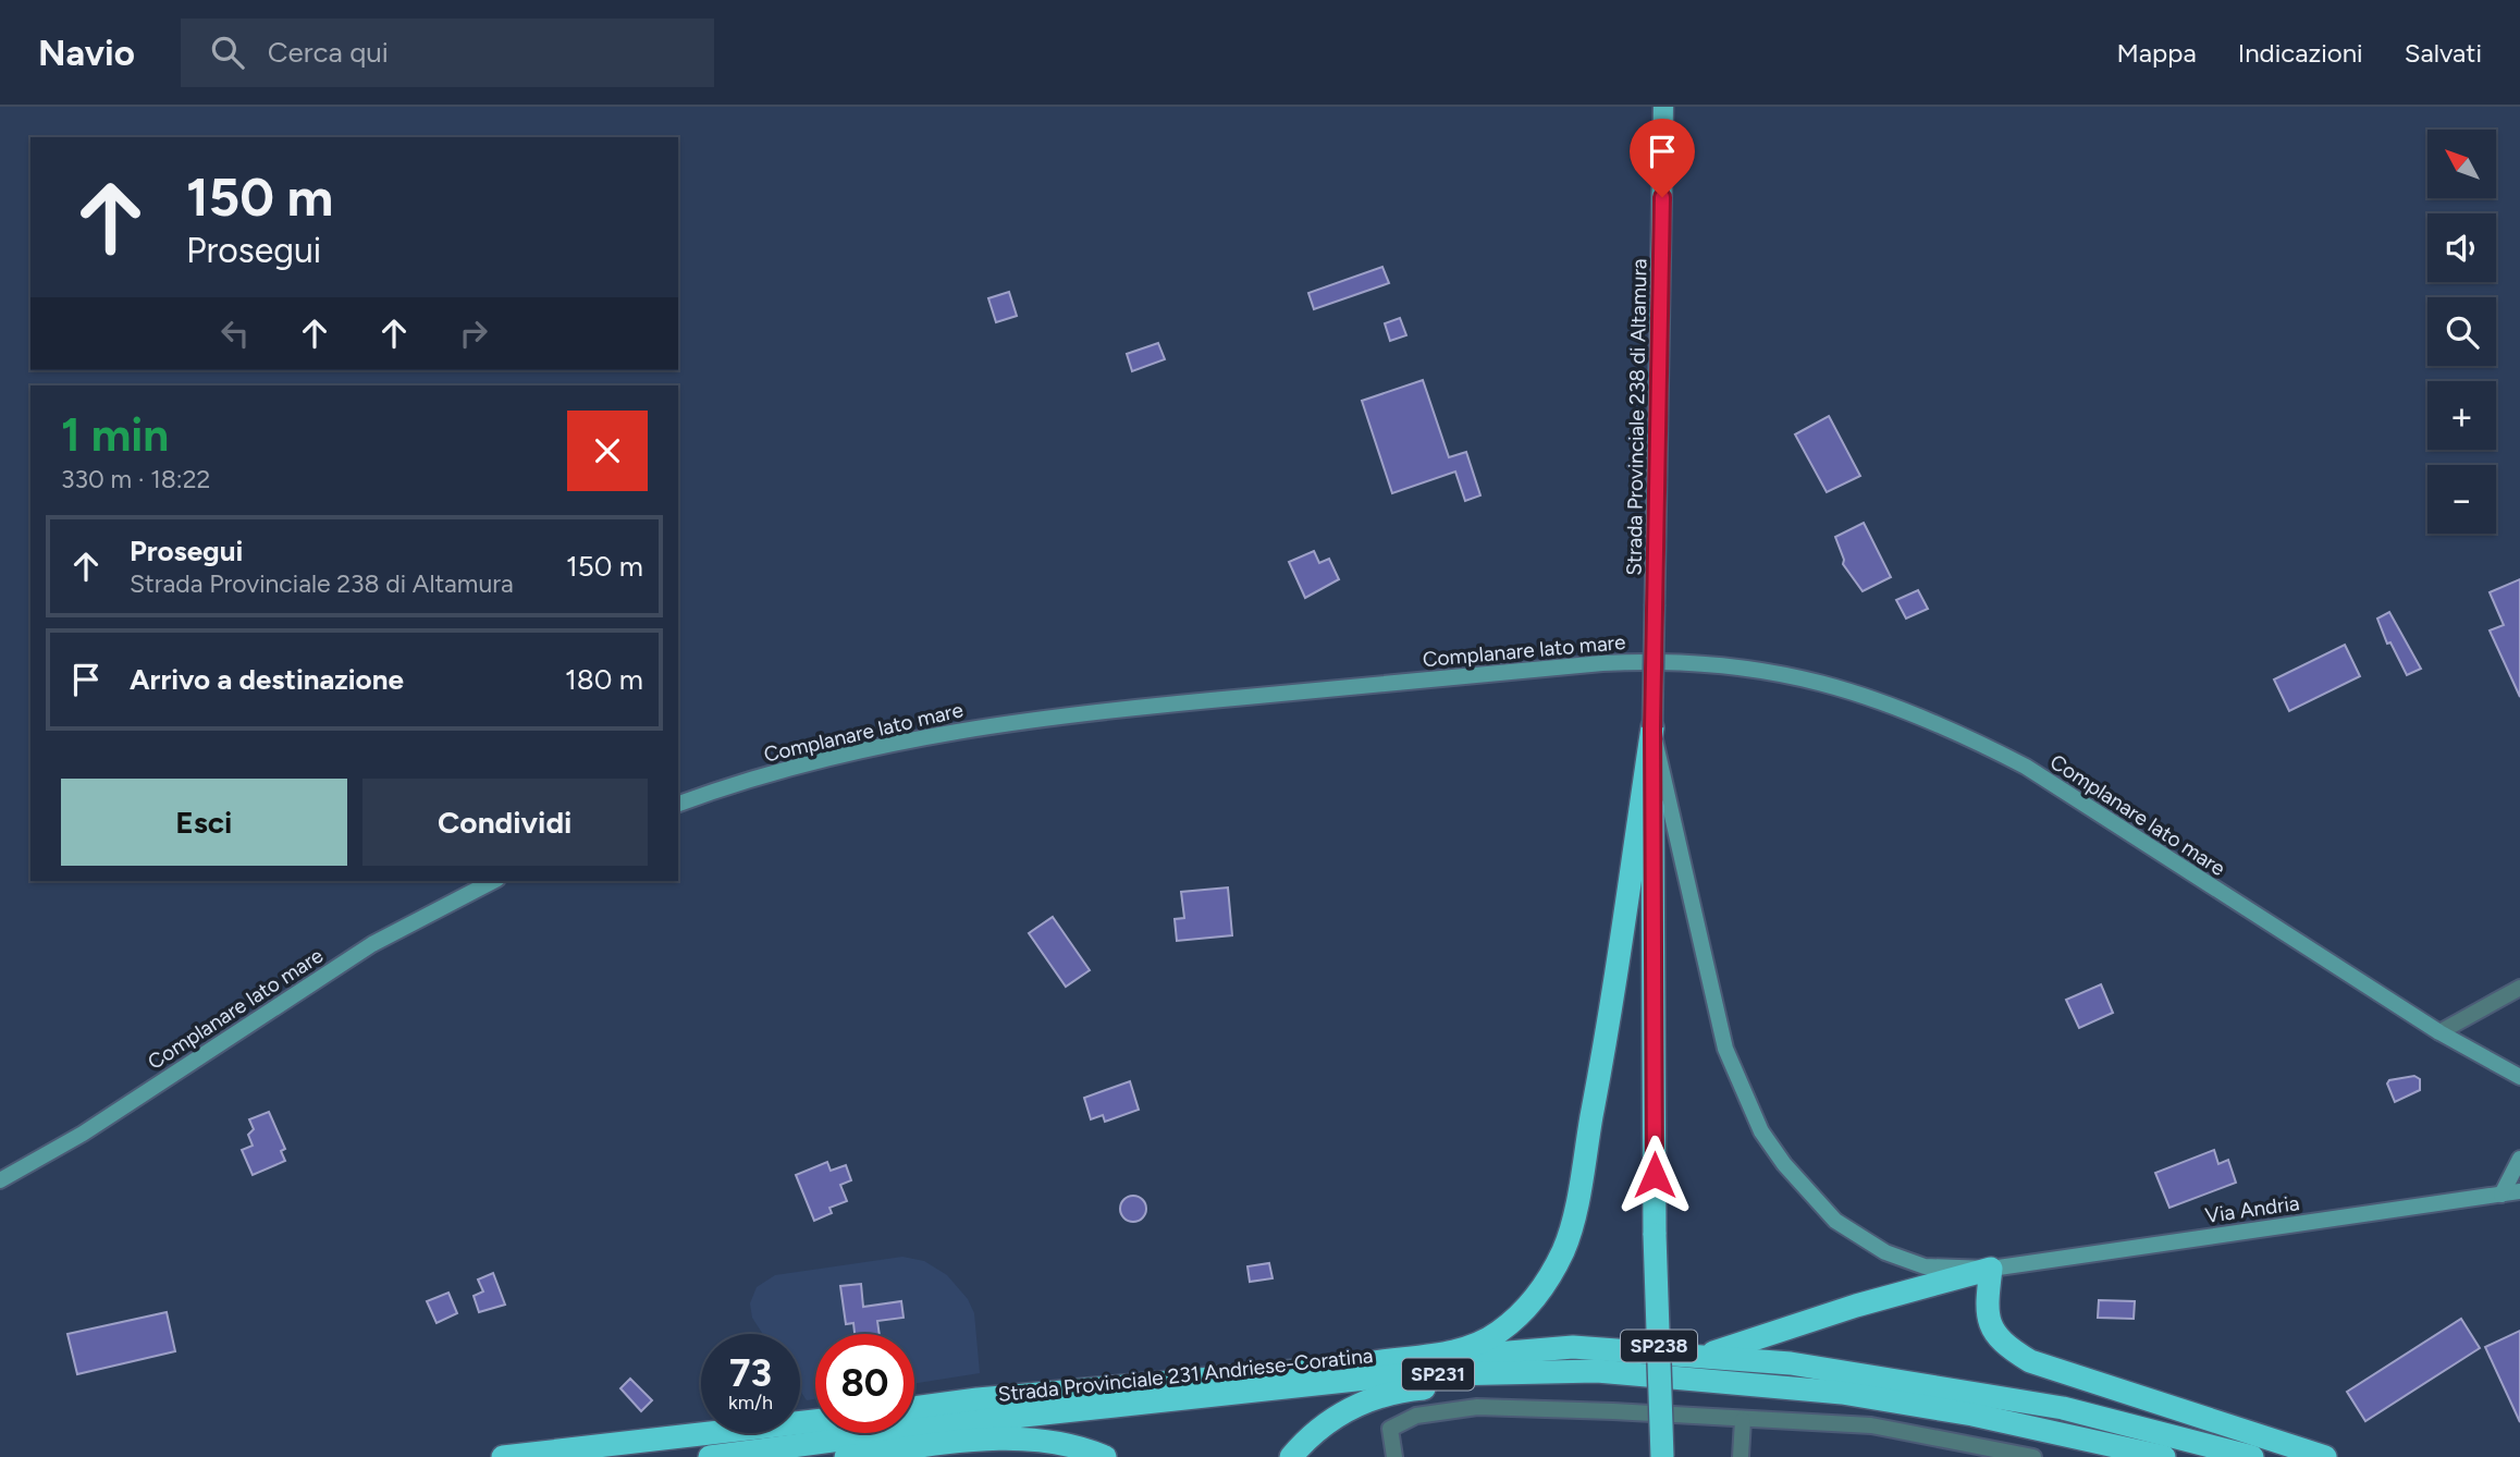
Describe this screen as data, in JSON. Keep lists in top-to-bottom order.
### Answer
{
  "streets": {
    "highway": ["SP238", "Strada Provinciale 231 Andriese-Coratina", "SP231"],
    "main road": ["Strada Provinciale 238 di Altamura"],
    "street": ["Complanare lato mare", "Via Andria"]
  },
  "crossings": [
    ["Strada Provinciale 238 di Altamura", "Via Andria"],
    ["Strada Provinciale 238 di Altamura", "SP238"],
    ["Via Andria", "SP238"]
  ],
  "north": "top left",
  "page": {
    "header": "Navio",
    "search": "Cerca qui",
    "nav": ["Mappa", "Indicazioni", "Salvati"],
    "map_buttons": ["+", "−"],
    "turn": ["150 m", "Prosegui"],
    "heading": ["1 min", "330 m · 18:22"],
    "list": [
      {
        "name": "Prosegui",
        "note": "Strada Provinciale 238 di Altamura",
        "value": "150 m"
      },
      {
        "name": "Arrivo a destinazione",
        "value": "180 m"
      }
    ],
    "buttons": ["Esci", "Condividi"],
    "speed": "73 km/h",
    "limit": "80"
  }
}
